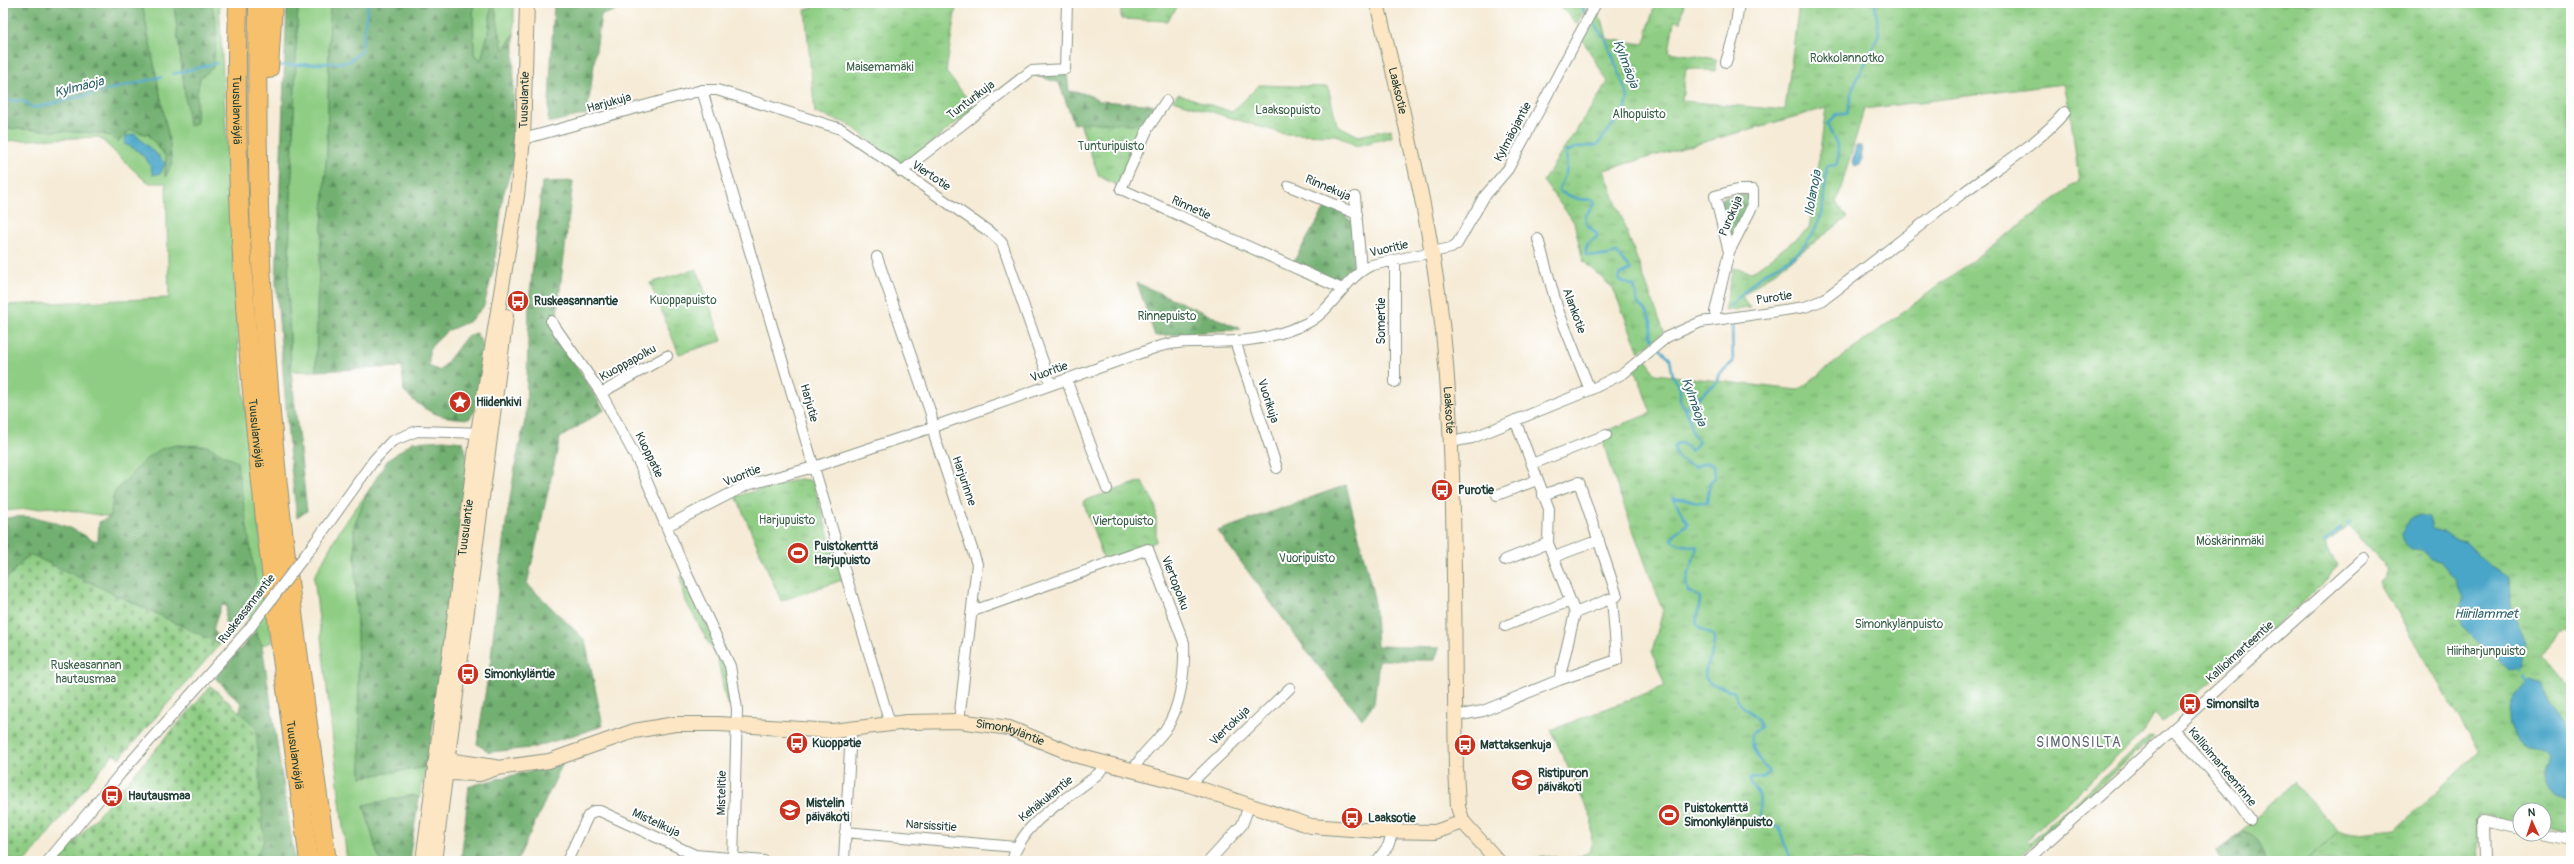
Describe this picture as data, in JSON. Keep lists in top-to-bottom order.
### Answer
{
  "streets": {
    "highway": ["Tuusulanväylä"],
    "main road": ["Laaksotie", "Tuusulantie", "Simonkyläntie"],
    "street": [
      "Tunturikuja",
      "Harjukuja",
      "Kylmäojantie",
      "Viertotie",
      "Rinnekuja",
      "Rinnetie",
      "Purokuja",
      "Vuoritie",
      "Purotie",
      "Alankotie",
      "Somertie",
      "Kuoppapolku",
      "Vuorikuja",
      "Harjutie",
      "Kuoppatie",
      "Harjurinne",
      "Viertopolku",
      "Ruskeasannantie",
      "Kallioimarteentie",
      "Viertokuja",
      "Kallioimarteenrinne",
      "Mistelitie",
      "Kehäkukantie",
      "Mistelikuja",
      "Narsissitie"
    ]
  },
  "crossings": [
    ["Laaksotie", "Kylmäojantie"],
    ["Laaksotie", "Vuoritie"],
    ["Laaksotie", "Purotie"],
    ["Laaksotie", "Simonkyläntie"],
    ["Tuusulantie", "Harjukuja"],
    ["Tuusulantie", "Ruskeasannantie"],
    ["Tuusulantie", "Simonkyläntie"],
    ["Tunturikuja", "Viertotie"],
    ["Harjukuja", "Viertotie"],
    ["Harjukuja", "Harjutie"],
    ["Kylmäojantie", "Vuoritie"],
    ["Viertotie", "Vuoritie"],
    ["Viertotie", "Harjutie"],
    ["Rinnekuja", "Vuoritie"],
    ["Rinnetie", "Vuoritie"],
    ["Purokuja", "Purotie"],
    ["Vuoritie", "Somertie"],
    ["Vuoritie", "Vuorikuja"],
    ["Vuoritie", "Harjutie"],
    ["Vuoritie", "Kuoppatie"],
    ["Vuoritie", "Harjurinne"],
    ["Purotie", "Alankotie"],
    ["Kuoppapolku", "Kuoppatie"],
    ["Harjutie", "Simonkyläntie"],
    ["Kuoppatie", "Simonkyläntie"],
    ["Kuoppatie", "Mistelitie"],
    ["Harjurinne", "Viertopolku"],
    ["Harjurinne", "Simonkyläntie"],
    ["Viertopolku", "Simonkyläntie"],
    ["Kallioimarteentie", "Kallioimarteenrinne"],
    ["Viertokuja", "Simonkyläntie"],
    ["Simonkyläntie", "Mistelitie"],
    ["Simonkyläntie", "Kehäkukantie"],
    ["Mistelitie", "Mistelikuja"],
    ["Kehäkukantie", "Narsissitie"]
  ],
  "districts": ["SIMONSILTA"],
  "water": ["Kylmäoja", "Ilolanoja", "Hiirilammet"],
  "parks": [
    "Rokkolannotko",
    "Maisemamäki",
    "Laaksopuisto",
    "Alhopuisto",
    "Tunturipuisto",
    "Kuoppapuisto",
    "Rinnepuisto",
    "Harjupuisto",
    "Viertopuisto",
    "Möskärinmäki",
    "Vuoripuisto",
    "Simonkylänpuisto",
    "Hiiriharjunpuisto",
    "Ruskeasannan hautausmaa"
  ],
  "places": {
    "bus stop": [
      "Ruskeasannantie",
      "Purotie",
      "Simonkyläntie",
      "Simonsilta",
      "Kuoppatie",
      "Mattaksenkuja",
      "Hautausmaa",
      "Laaksotie"
    ],
    "place": ["Hiidenkivi"],
    "sports": ["Puistokenttä Harjupuisto", "Puistokenttä Simonkylänpuisto"],
    "school or university": ["Ristipuron päiväkoti", "Mistelin päiväkoti"]
  },
  "north": "top"
}
